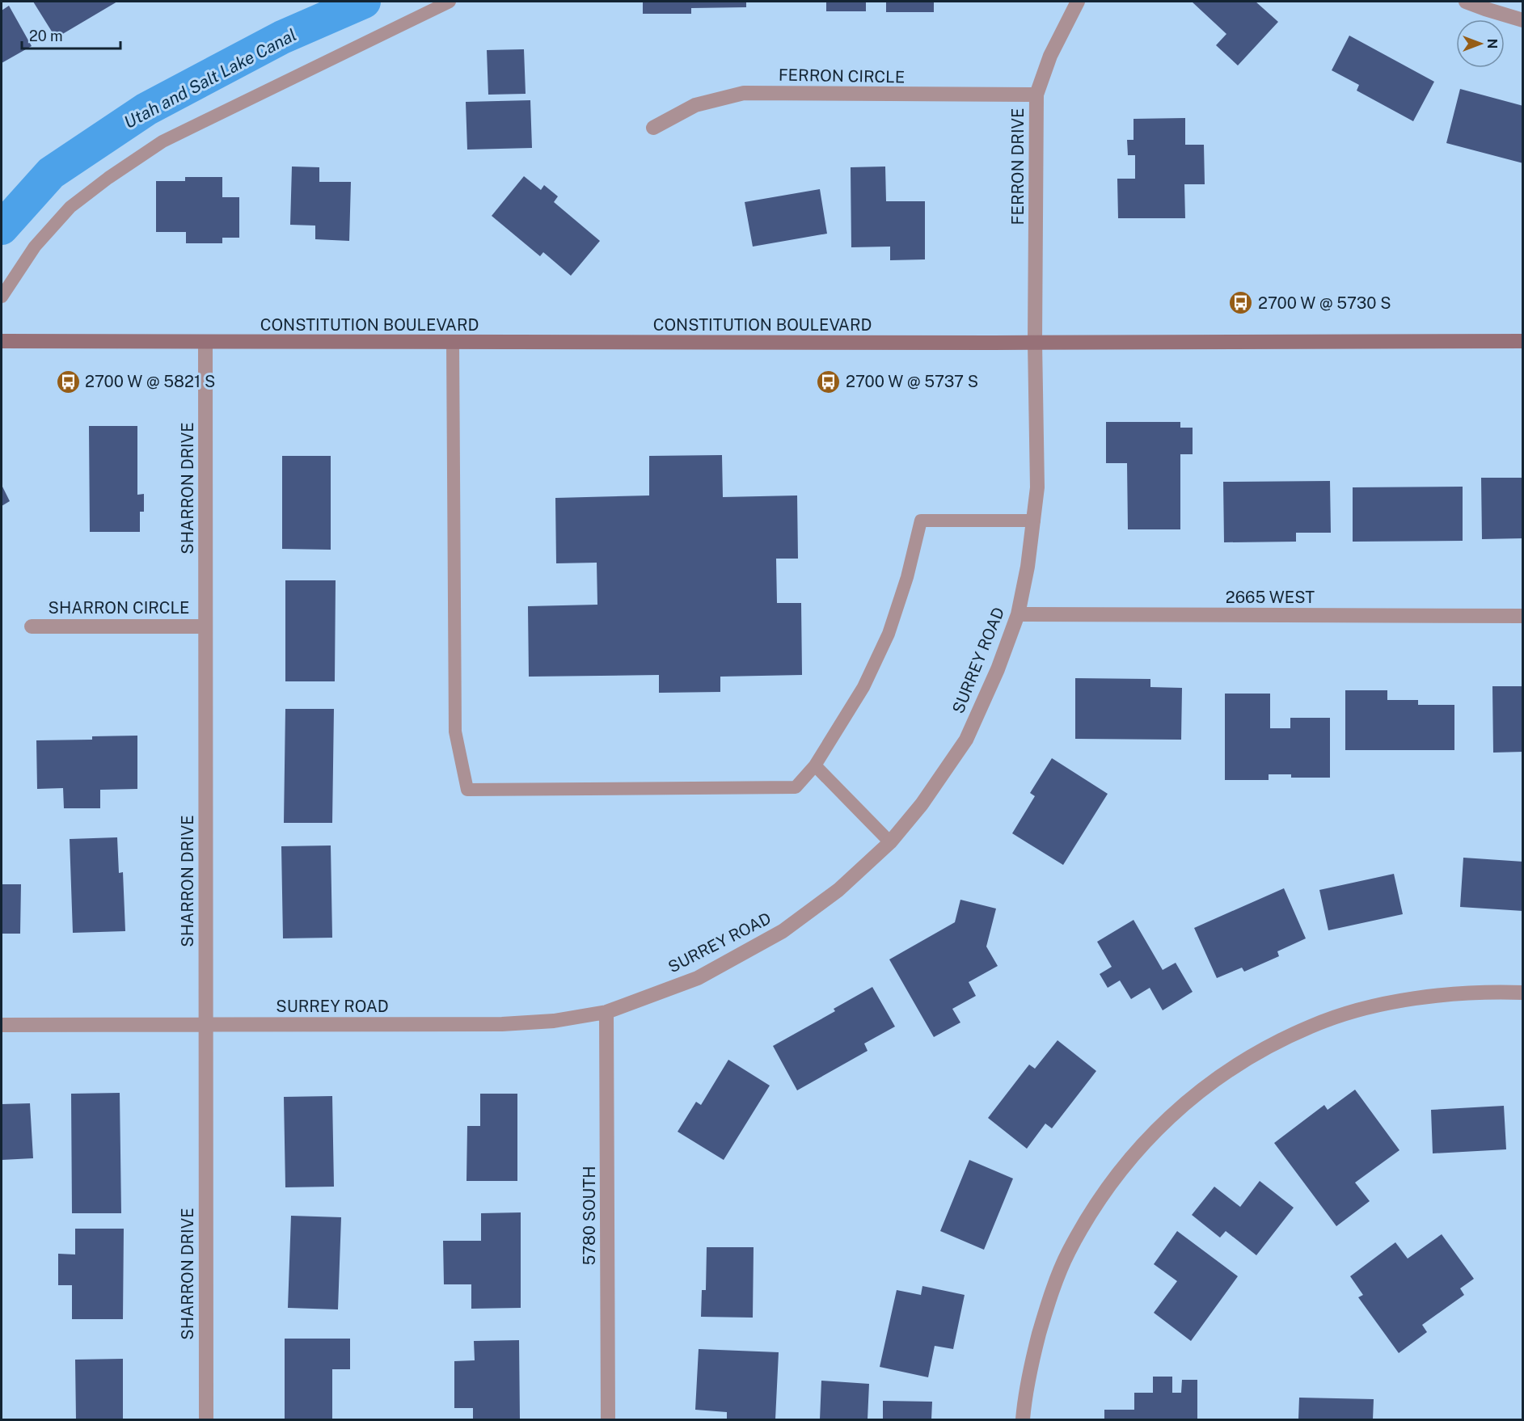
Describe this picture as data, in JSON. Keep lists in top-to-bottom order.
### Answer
{
  "streets": {
    "main road": ["CONSTITUTION BOULEVARD"],
    "street": [
      "FERRON CIRCLE",
      "FERRON DRIVE",
      "SHARRON DRIVE",
      "2665 WEST",
      "SHARRON CIRCLE",
      "SURREY ROAD",
      "5780 SOUTH"
    ]
  },
  "crossings": [
    ["FERRON CIRCLE", "FERRON DRIVE"],
    ["FERRON DRIVE", "CONSTITUTION BOULEVARD"],
    ["FERRON DRIVE", "SURREY ROAD"],
    ["CONSTITUTION BOULEVARD", "SHARRON DRIVE"],
    ["CONSTITUTION BOULEVARD", "SURREY ROAD"],
    ["SHARRON DRIVE", "SHARRON CIRCLE"],
    ["SHARRON DRIVE", "SURREY ROAD"],
    ["2665 WEST", "SURREY ROAD"],
    ["SURREY ROAD", "5780 SOUTH"]
  ],
  "water": ["Utah and Salt Lake Canal"],
  "places": {
    "bus stop": ["2700 W @ 5730 S", "2700 W @ 5821 S", "2700 W @ 5737 S"]
  },
  "scale_bar": "20 m",
  "north": "right"
}
